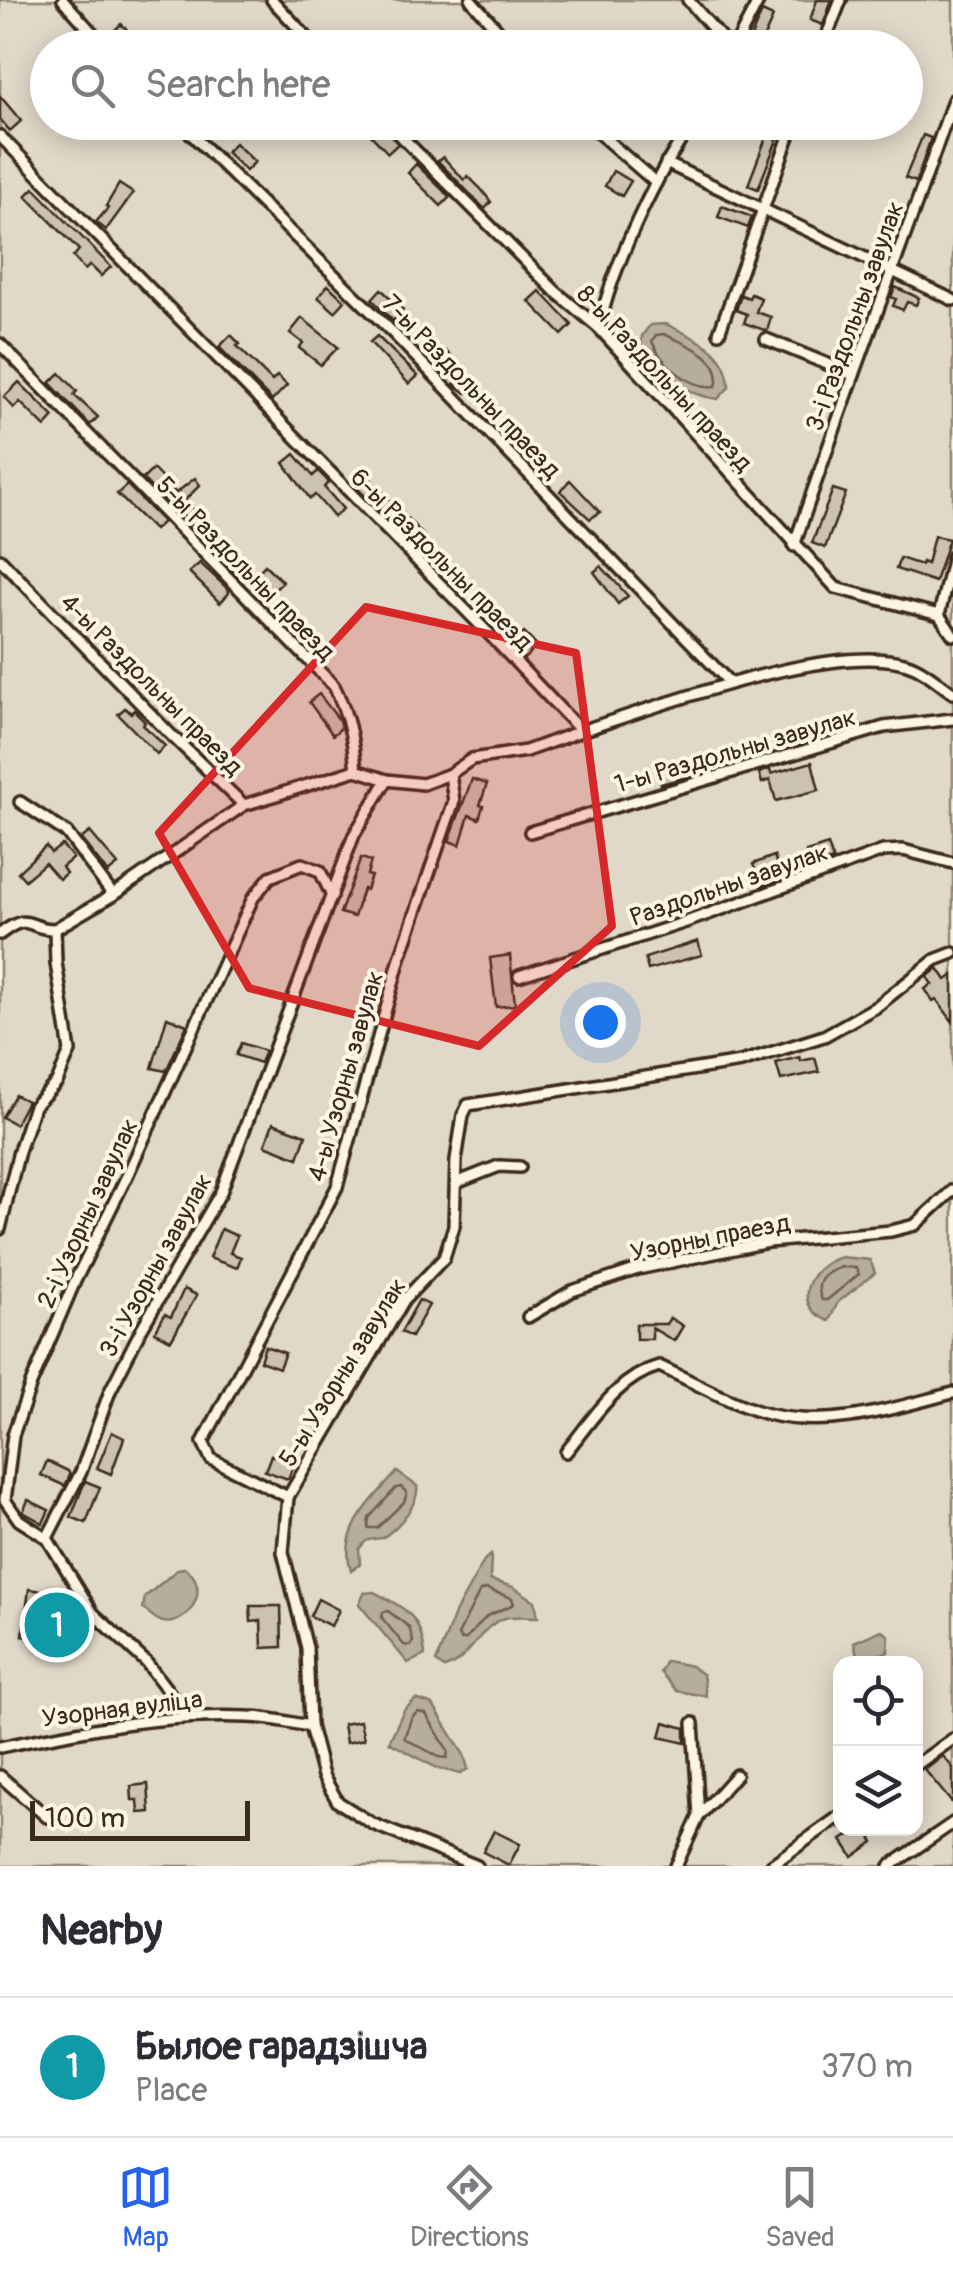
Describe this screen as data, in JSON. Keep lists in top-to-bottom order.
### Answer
{
  "streets": {
    "lane": [
      "3-і Раздольны завулак",
      "8-ы Раздольны праезд",
      "7-ы Раздольны праезд",
      "6-ы Раздольны праезд",
      "5-ы Раздольны праезд",
      "4-ы Раздольны праезд",
      "1-ы Раздольны завулак",
      "Раздольны завулак",
      "4-ы Узорны завулак",
      "2-і Узорны завулак",
      "Узорны праезд",
      "3-і Узорны завулак",
      "5-ы Узорны завулак",
      "Узорная вуліца"
    ]
  },
  "crossings": [
    ["3-і Раздольны завулак", "8-ы Раздольны праезд"],
    ["4-ы Узорны завулак", "5-ы Узорны завулак"],
    ["2-і Узорны завулак", "3-і Узорны завулак"],
    ["2-і Узорны завулак", "Узорная вуліца"],
    ["5-ы Узорны завулак", "Узорная вуліца"]
  ],
  "scale_bar": "100 m",
  "page": {
    "search": "Search here",
    "pins": "1",
    "scale": "100 m",
    "heading": "Nearby",
    "list": [
      {
        "mark": "1",
        "name": "Былое гарадзішча",
        "note": "Place",
        "value": "370 m"
      }
    ],
    "nav": ["Map", "Directions", "Saved"]
  }
}
